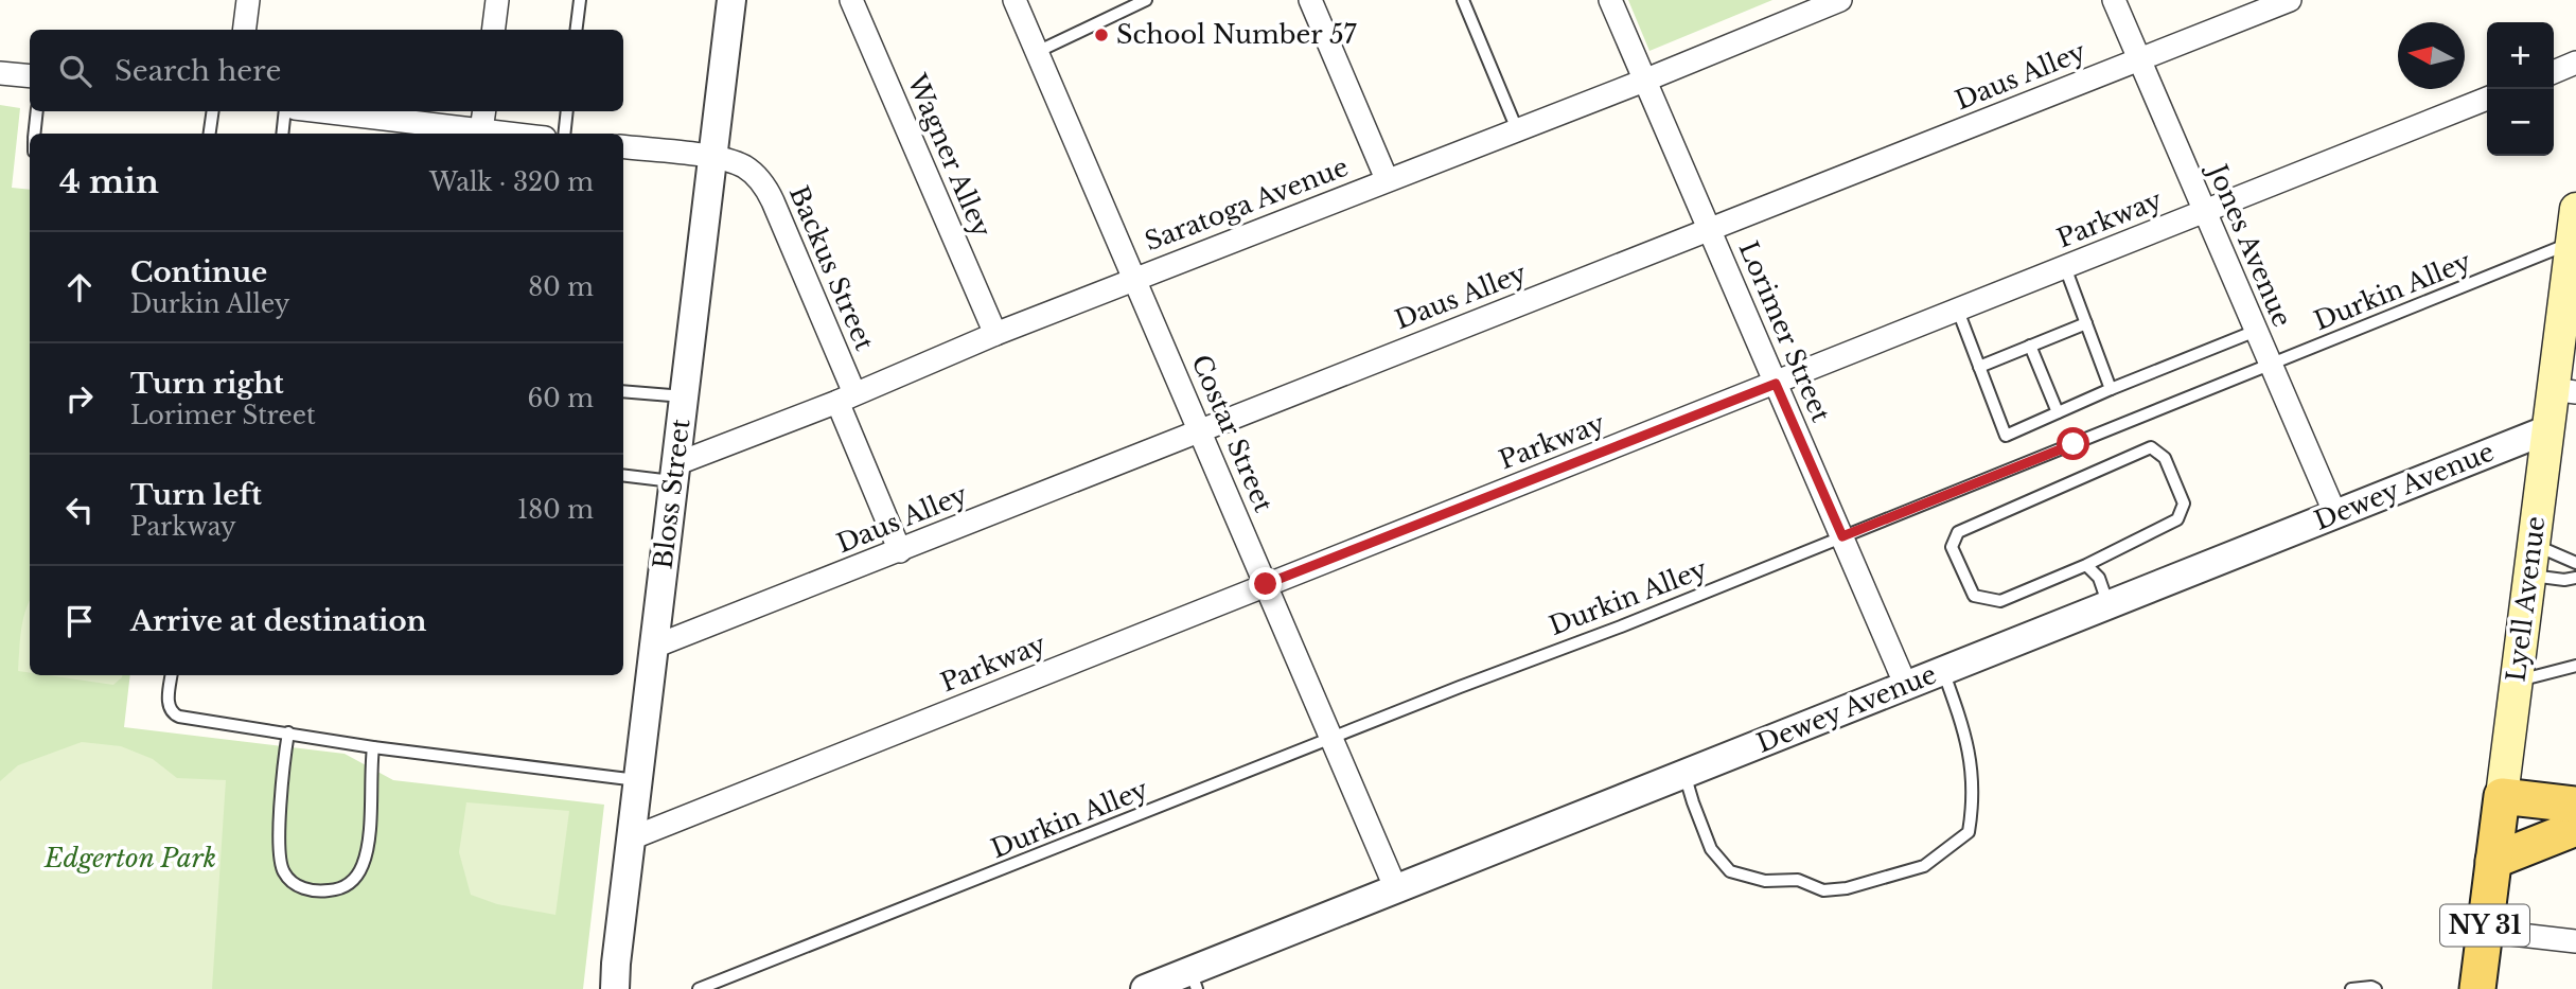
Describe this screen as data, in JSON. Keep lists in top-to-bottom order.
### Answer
{
  "streets": {
    "main road": ["Lyell Avenue", "NY 31"],
    "street": [
      "Daus Alley",
      "Wagner Alley",
      "Saratoga Avenue",
      "Parkway",
      "Jones Avenue",
      "Backus Street",
      "Lorimer Street",
      "Costar Street",
      "Dewey Avenue",
      "Bloss Street"
    ],
    "lane": ["Durkin Alley"]
  },
  "crossings": [
    ["Daus Alley", "Jones Avenue"],
    ["Daus Alley", "Backus Street"],
    ["Daus Alley", "Lorimer Street"],
    ["Daus Alley", "Costar Street"],
    ["Daus Alley", "Bloss Street"],
    ["Wagner Alley", "Saratoga Avenue"],
    ["Saratoga Avenue", "Backus Street"],
    ["Saratoga Avenue", "Lorimer Street"],
    ["Saratoga Avenue", "Costar Street"],
    ["Saratoga Avenue", "Bloss Street"],
    ["Parkway", "Jones Avenue"],
    ["Parkway", "Lorimer Street"],
    ["Parkway", "Costar Street"],
    ["Parkway", "Bloss Street"],
    ["Jones Avenue", "Durkin Alley"],
    ["Jones Avenue", "Dewey Avenue"],
    ["Backus Street", "Bloss Street"],
    ["Durkin Alley", "Lorimer Street"],
    ["Durkin Alley", "Costar Street"],
    ["Durkin Alley", "Lyell Avenue"],
    ["Lorimer Street", "Dewey Avenue"],
    ["Costar Street", "Dewey Avenue"],
    ["Dewey Avenue", "Lyell Avenue"]
  ],
  "parks": ["Edgerton Park"],
  "places": ["School Number 57"],
  "north": "left",
  "page": {
    "map_buttons": ["+", "−"],
    "search": "Search here",
    "heading": ["4 min", "Walk · 320 m"],
    "list": [
      ["Continue", "Durkin Alley", "80 m"],
      ["Turn right", "Lorimer Street", "60 m"],
      ["Turn left", "Parkway", "180 m"],
      "Arrive at destination"
    ]
  }
}
